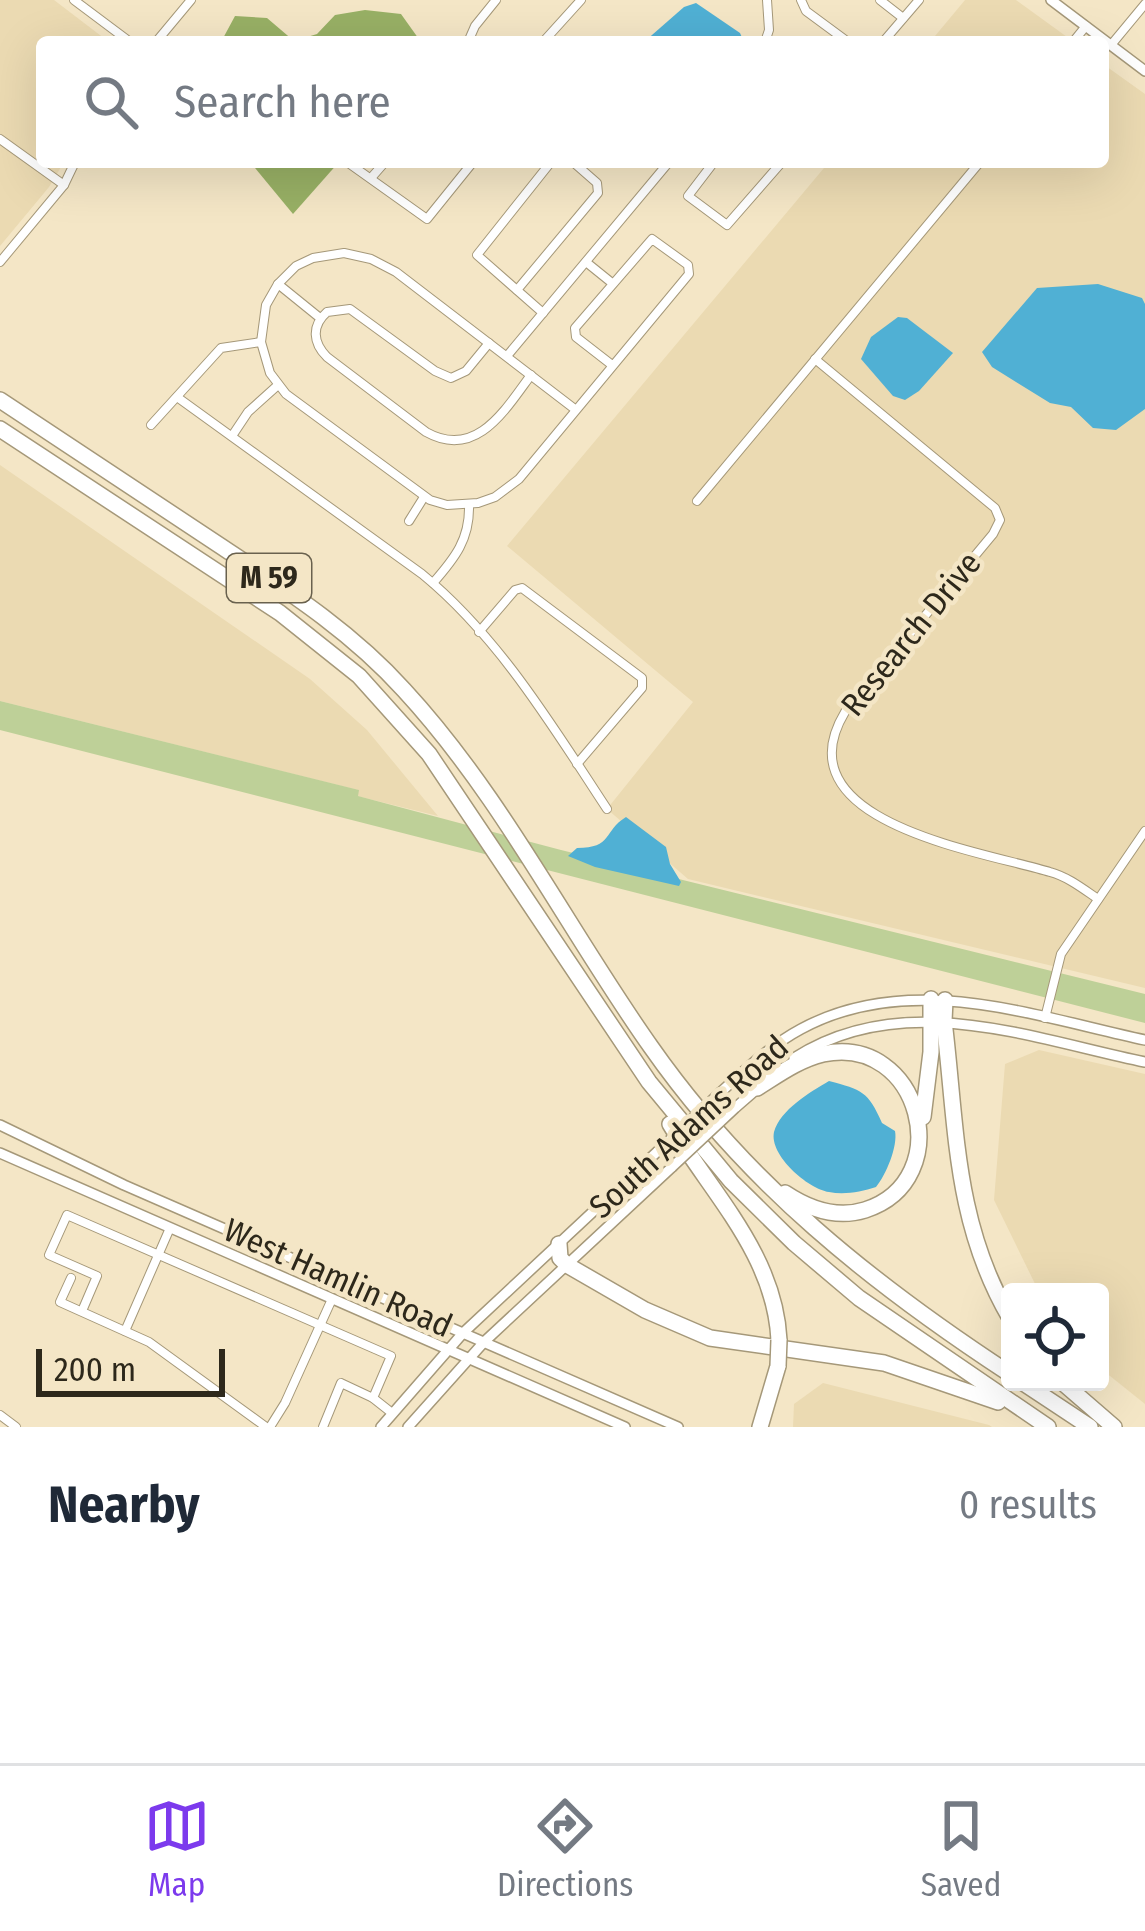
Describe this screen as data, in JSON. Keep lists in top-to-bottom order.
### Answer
{
  "streets": {
    "highway": ["M 59"],
    "main road": ["South Adams Road", "West Hamlin Road"],
    "street": ["Research Drive"]
  },
  "crossings": [
    ["South Adams Road", "West Hamlin Road"]
  ],
  "scale_bar": "200 m",
  "page": {
    "search": "Search here",
    "scale": "200 m",
    "heading": ["Nearby", "0 results"],
    "nav": ["Map", "Directions", "Saved"]
  }
}
